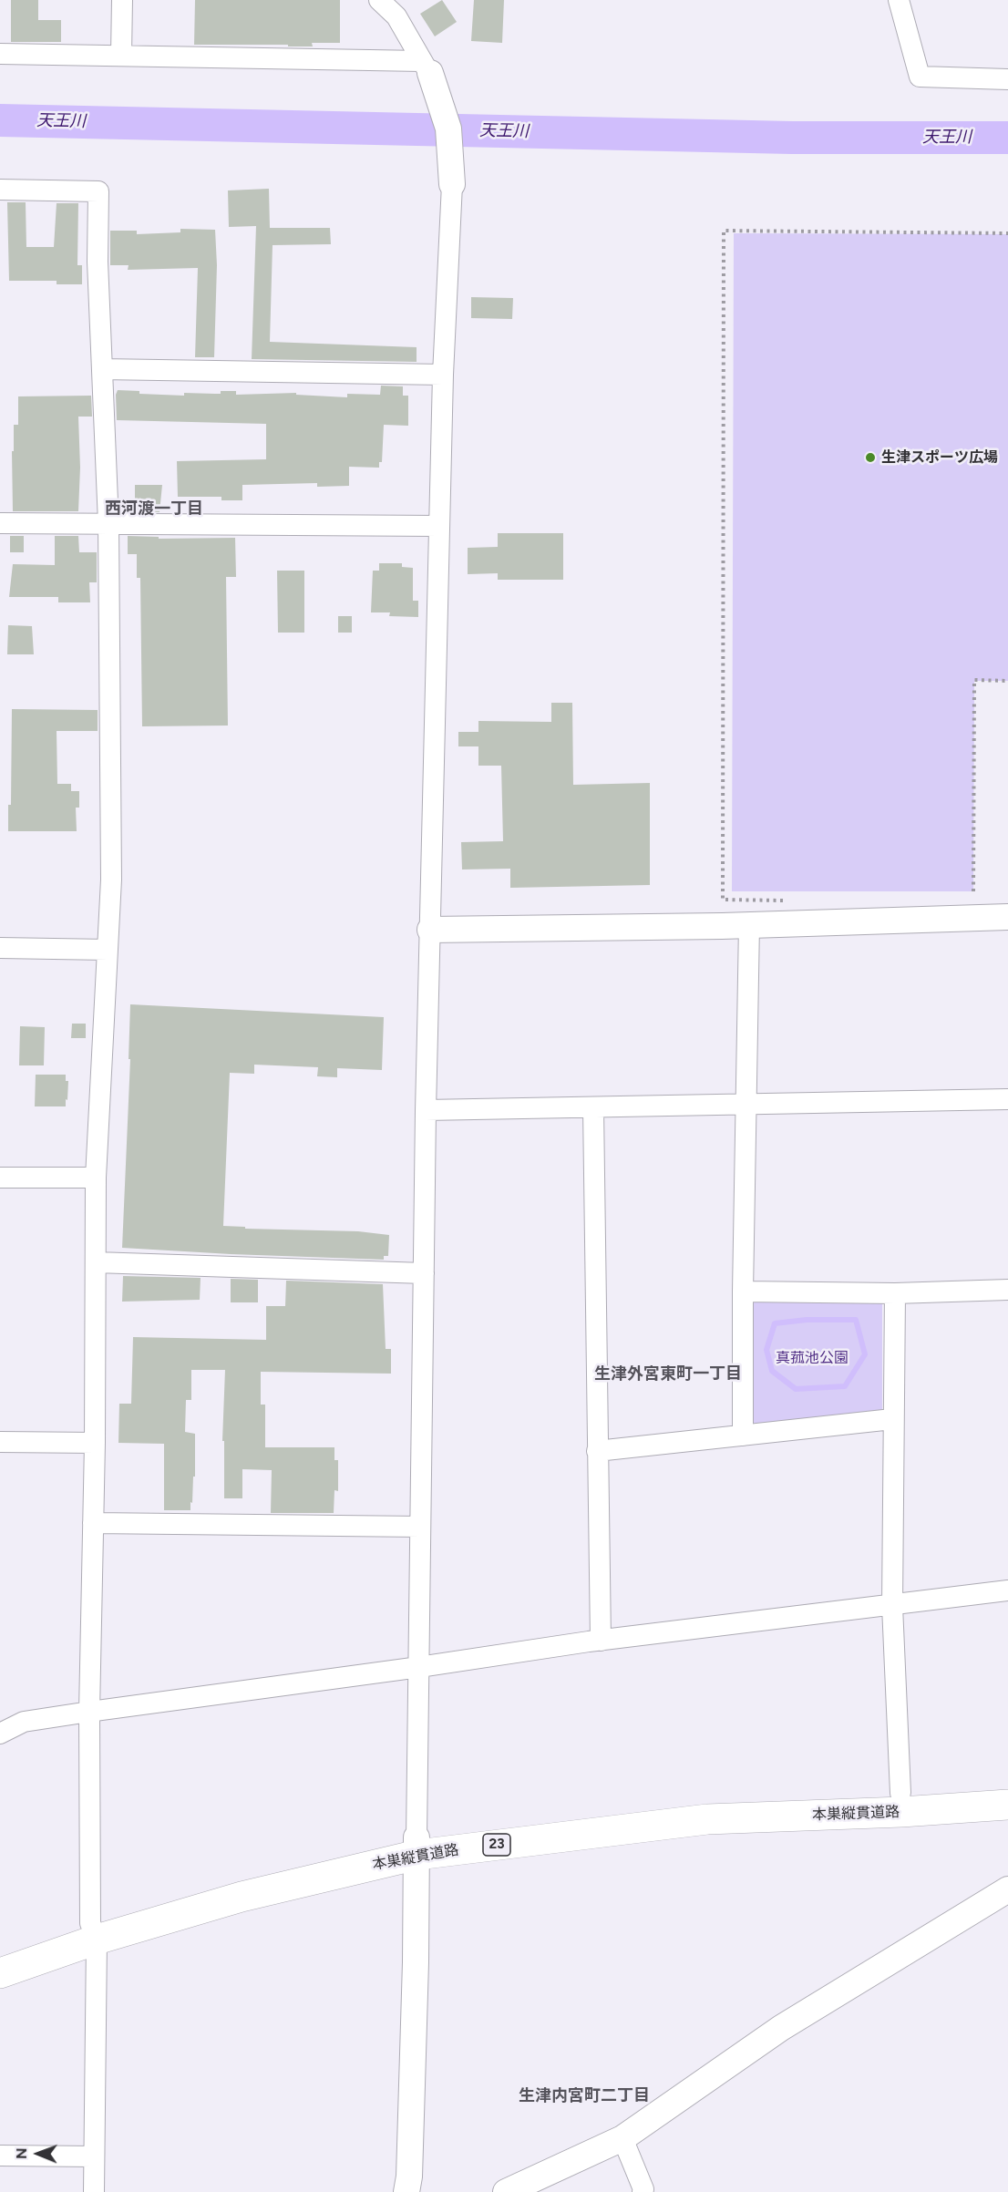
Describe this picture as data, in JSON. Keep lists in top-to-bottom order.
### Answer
{
  "streets": {
    "main road": ["本巣縦貫道路", "23"]
  },
  "districts": ["西河渡一丁目", "生津外宮東町一丁目", "生津内宮町二丁目"],
  "water": ["天王川"],
  "parks": ["真菰池公園"],
  "places": ["生津スポーツ広場"],
  "north": "left"
}
